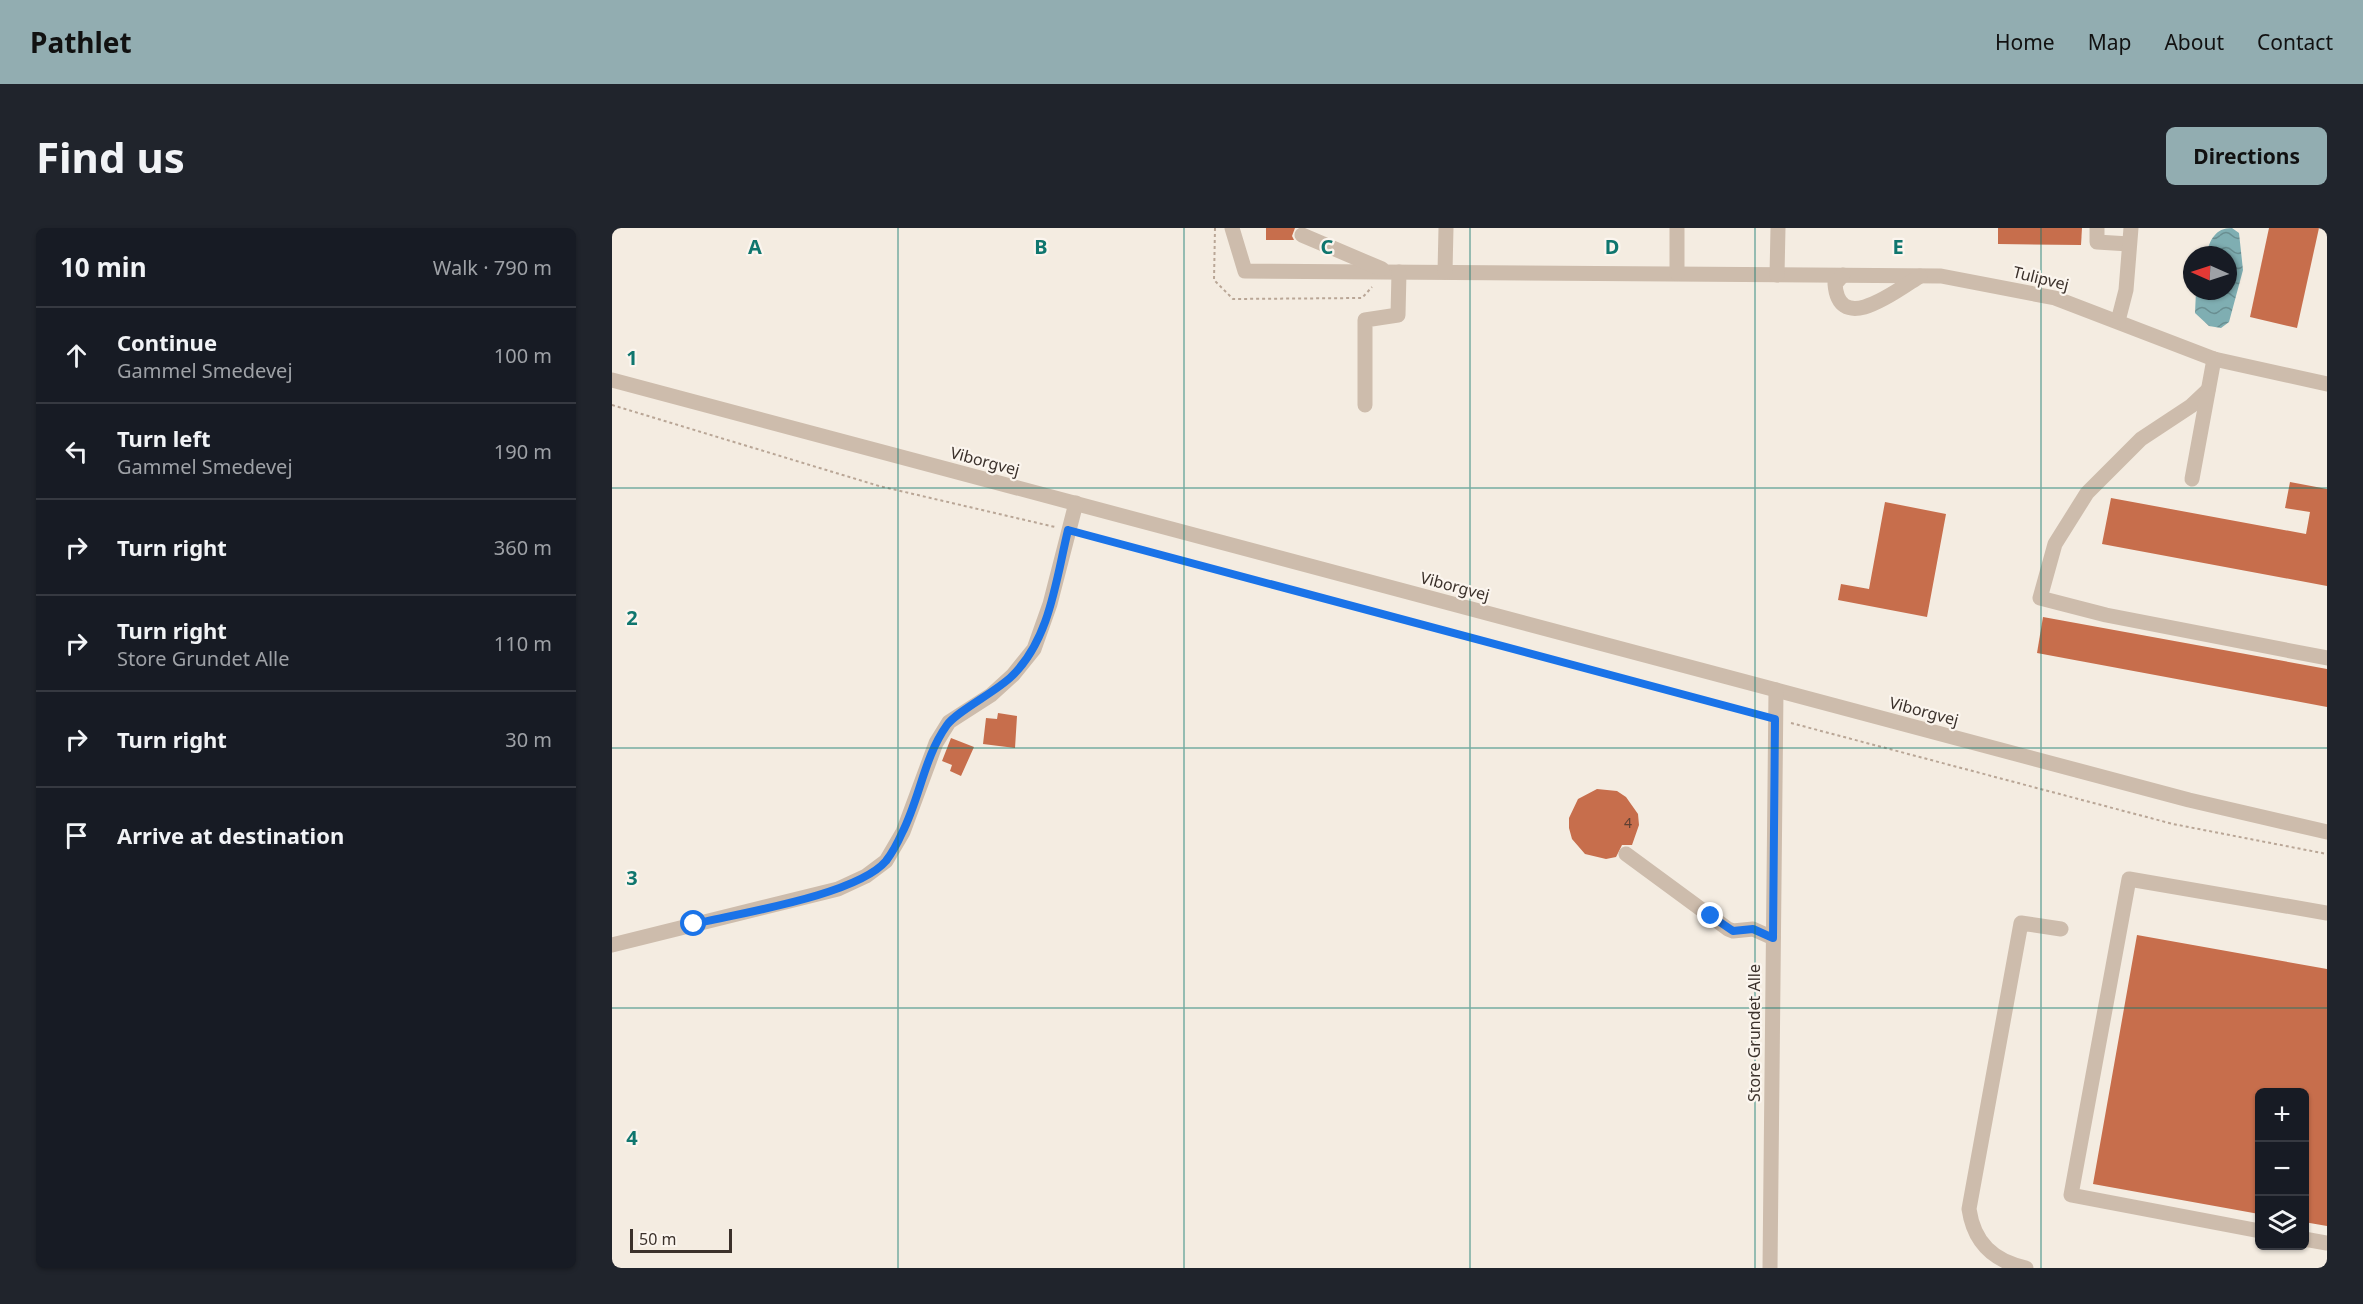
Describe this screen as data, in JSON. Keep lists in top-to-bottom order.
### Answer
{
  "streets": {
    "street": ["Tulipvej", "Viborgvej", "Store Grundet Alle"]
  },
  "crossings": [
    ["Viborgvej", "Store Grundet Alle"]
  ],
  "house_numbers": ["4"],
  "scale_bar": "50 m",
  "north": "left",
  "page": {
    "header": "Pathlet",
    "nav": [
      "Home",
      "Map",
      "About",
      "Contact"
    ],
    "buttons": "Directions",
    "title": "Find us",
    "heading": ["10 min", "Walk · 790 m"],
    "list": [
      ["Continue", "Gammel Smedevej", "100 m"],
      ["Turn left", "Gammel Smedevej", "190 m"],
      ["Turn right", "360 m"],
      ["Turn right", "Store Grundet Alle", "110 m"],
      ["Turn right", "30 m"],
      "Arrive at destination"
    ],
    "map_buttons": ["+", "−"],
    "scale": "50 m"
  },
  "grid": {
    "columns": [
      "A",
      "B",
      "C",
      "D",
      "E"
    ],
    "rows": [
      "1",
      "2",
      "3",
      "4"
    ]
  }
}
